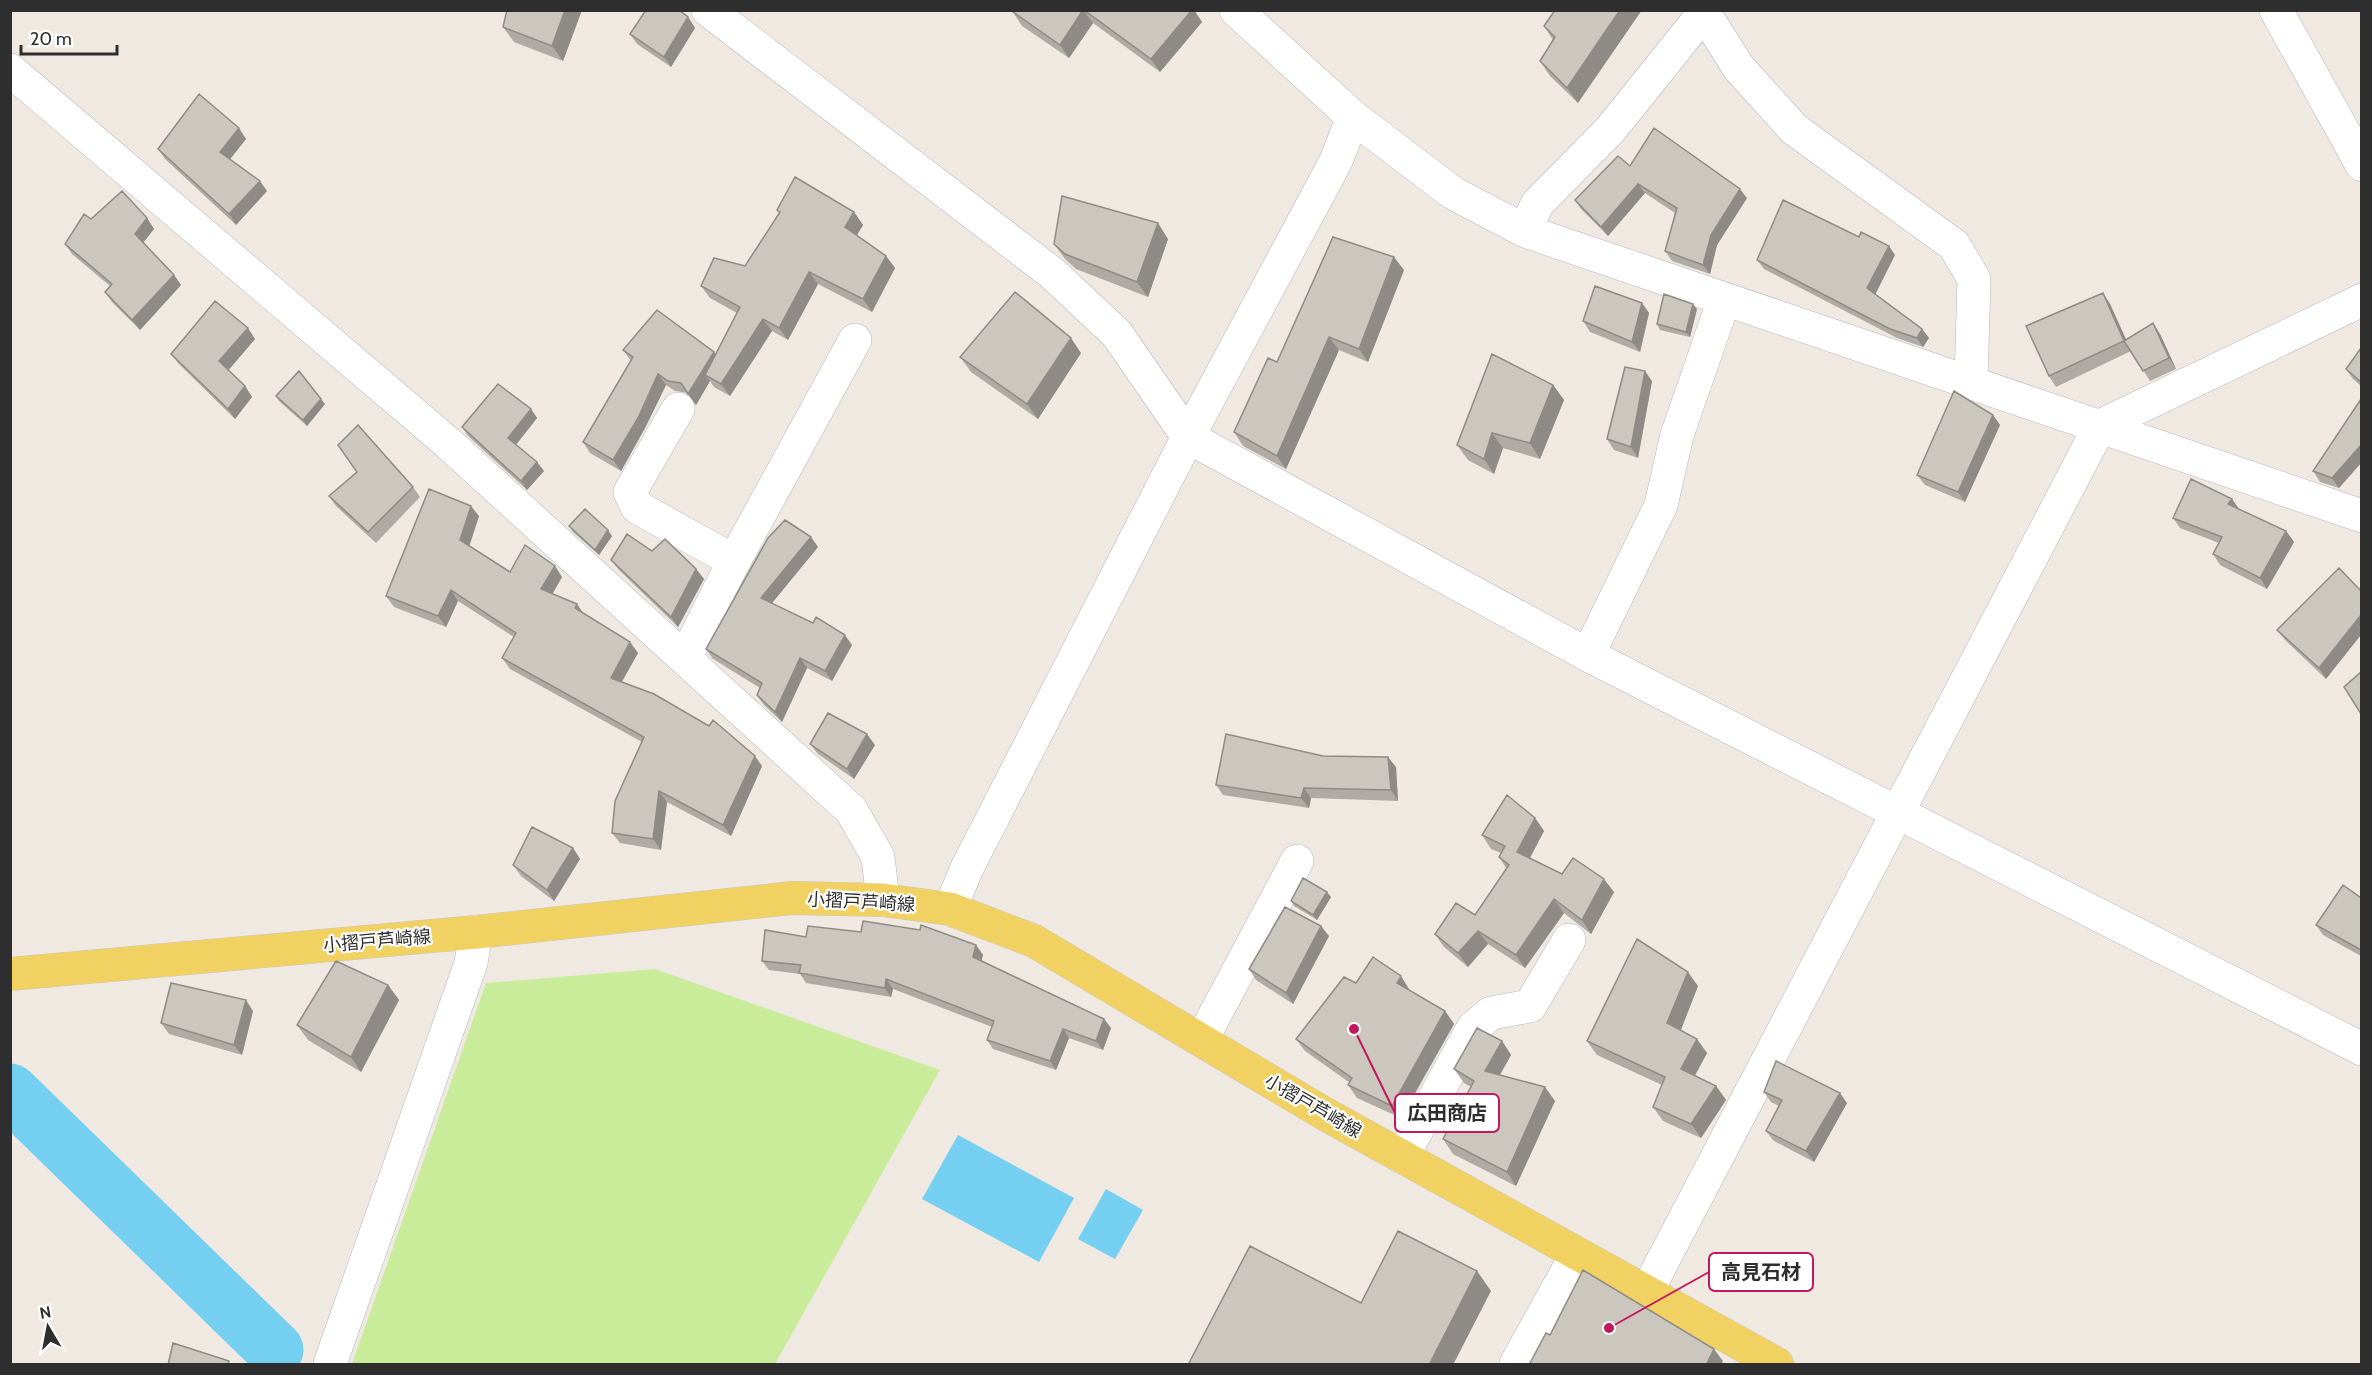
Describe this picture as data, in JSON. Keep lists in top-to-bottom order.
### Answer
{
  "streets": {
    "main road": ["小摺戸芦崎線"]
  },
  "places": ["広田商店", "高見石材"],
  "scale_bar": "20 m",
  "north": "top"
}
